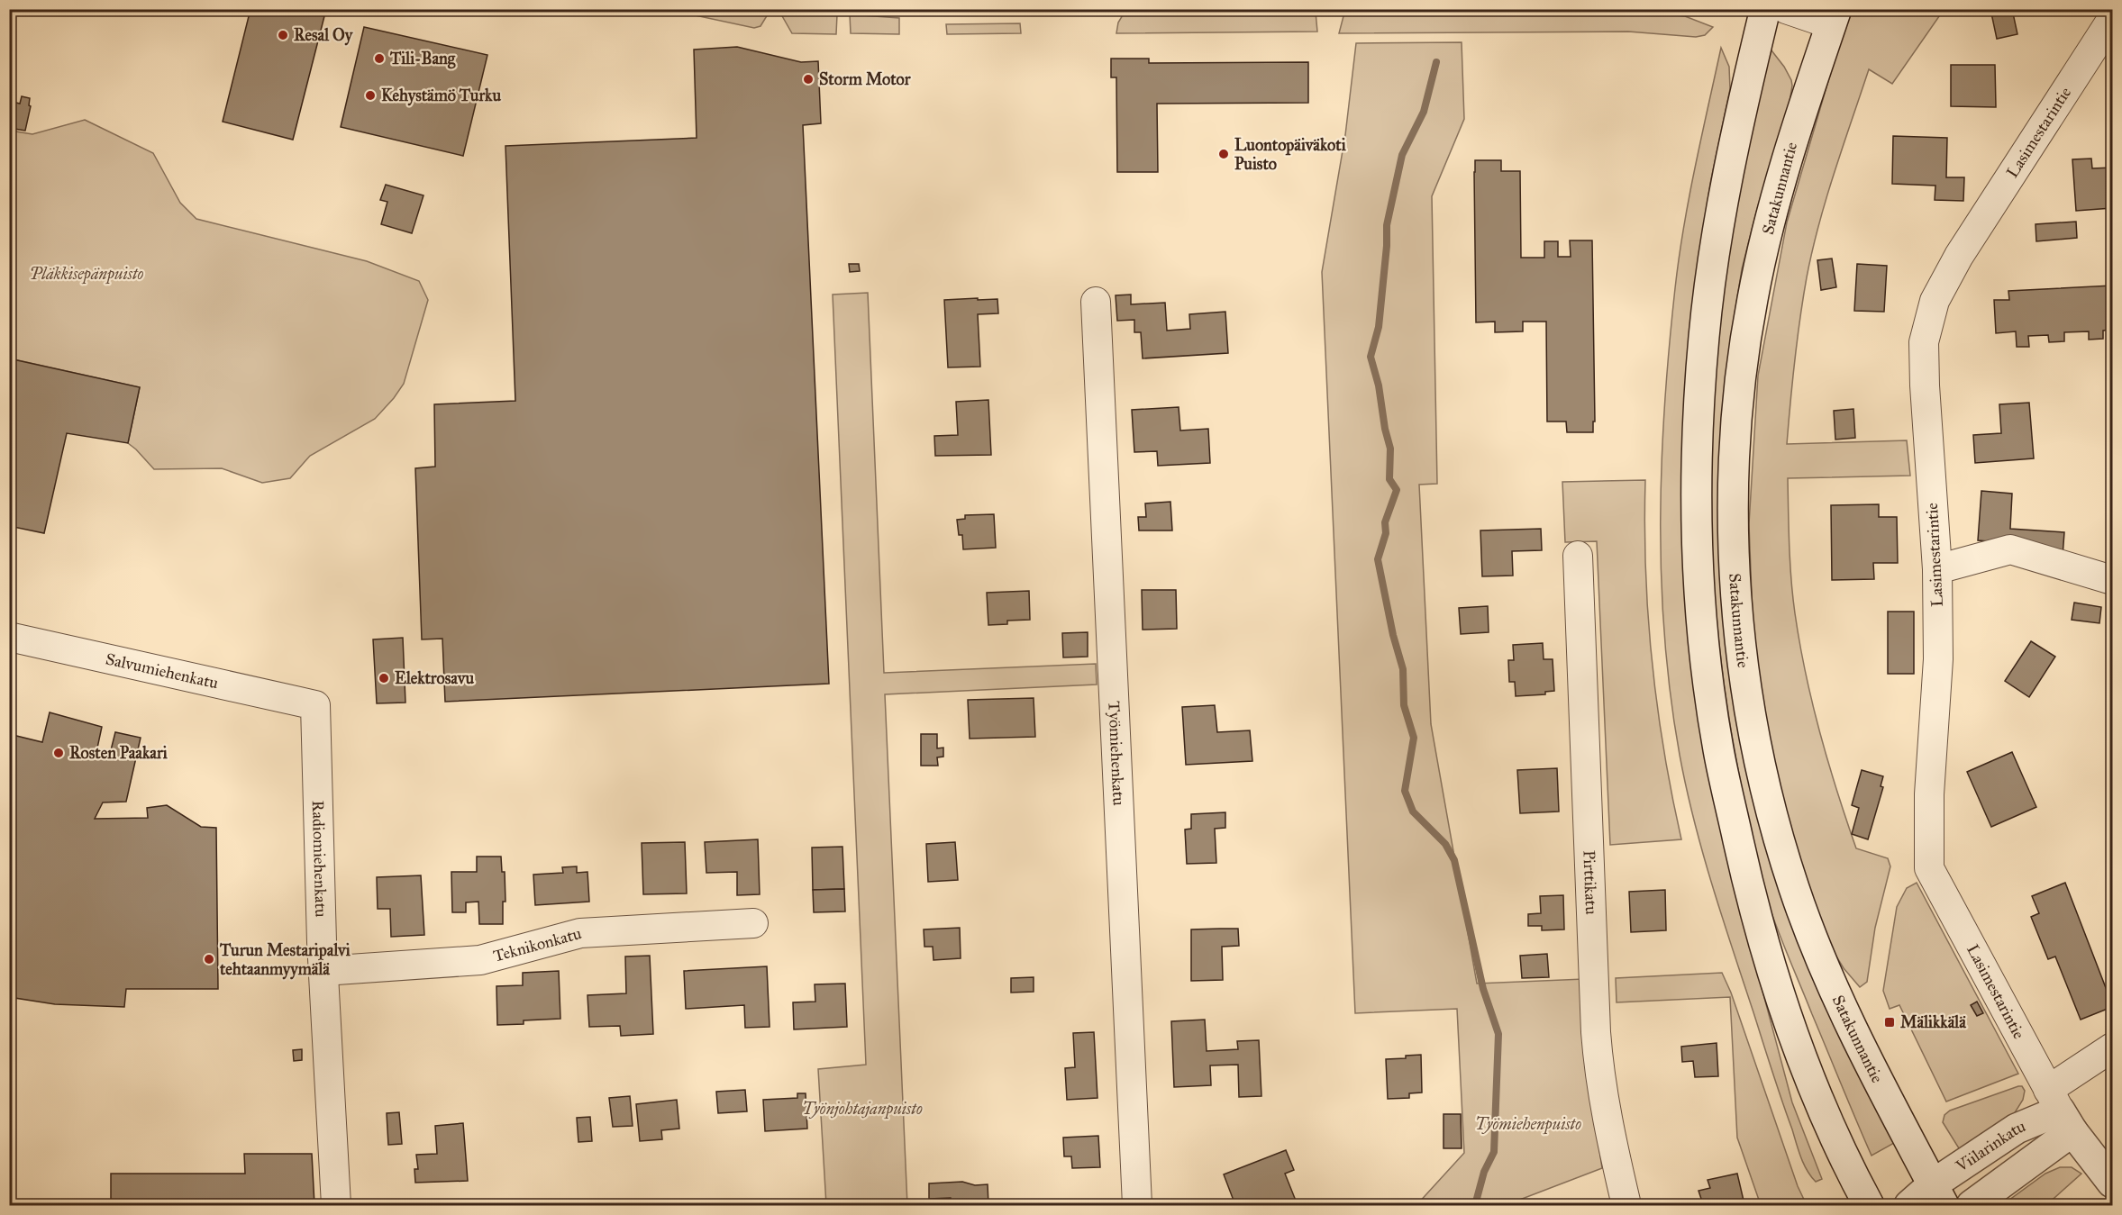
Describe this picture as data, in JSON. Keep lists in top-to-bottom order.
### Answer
{
  "streets": {
    "main road": ["Satakunnantie", "Viilarinkatu"],
    "street": [
      "Lasimestarintie",
      "Salvumiehenkatu",
      "Työmiehenkatu",
      "Radiomiehenkatu",
      "Pirttikatu",
      "Teknikonkatu"
    ]
  },
  "crossings": [
    ["Lasimestarintie", "Viilarinkatu"],
    ["Satakunnantie", "Viilarinkatu"],
    ["Salvumiehenkatu", "Radiomiehenkatu"],
    ["Radiomiehenkatu", "Teknikonkatu"]
  ],
  "parks": ["Pläkkisepänpuisto", "Työnjohtajanpuisto", "Työmiehenpuisto"],
  "places": {
    "other": [
      "Resal Oy",
      "Tili-Bang",
      "Storm Motor",
      "Kehystämö Turku",
      "Luontopäiväkoti Puisto",
      "Elektrosavu",
      "Rosten Paakari",
      "Turun Mestaripalvi tehtaanmyymälä"
    ],
    "transit": ["Mälikkälä"]
  }
}
